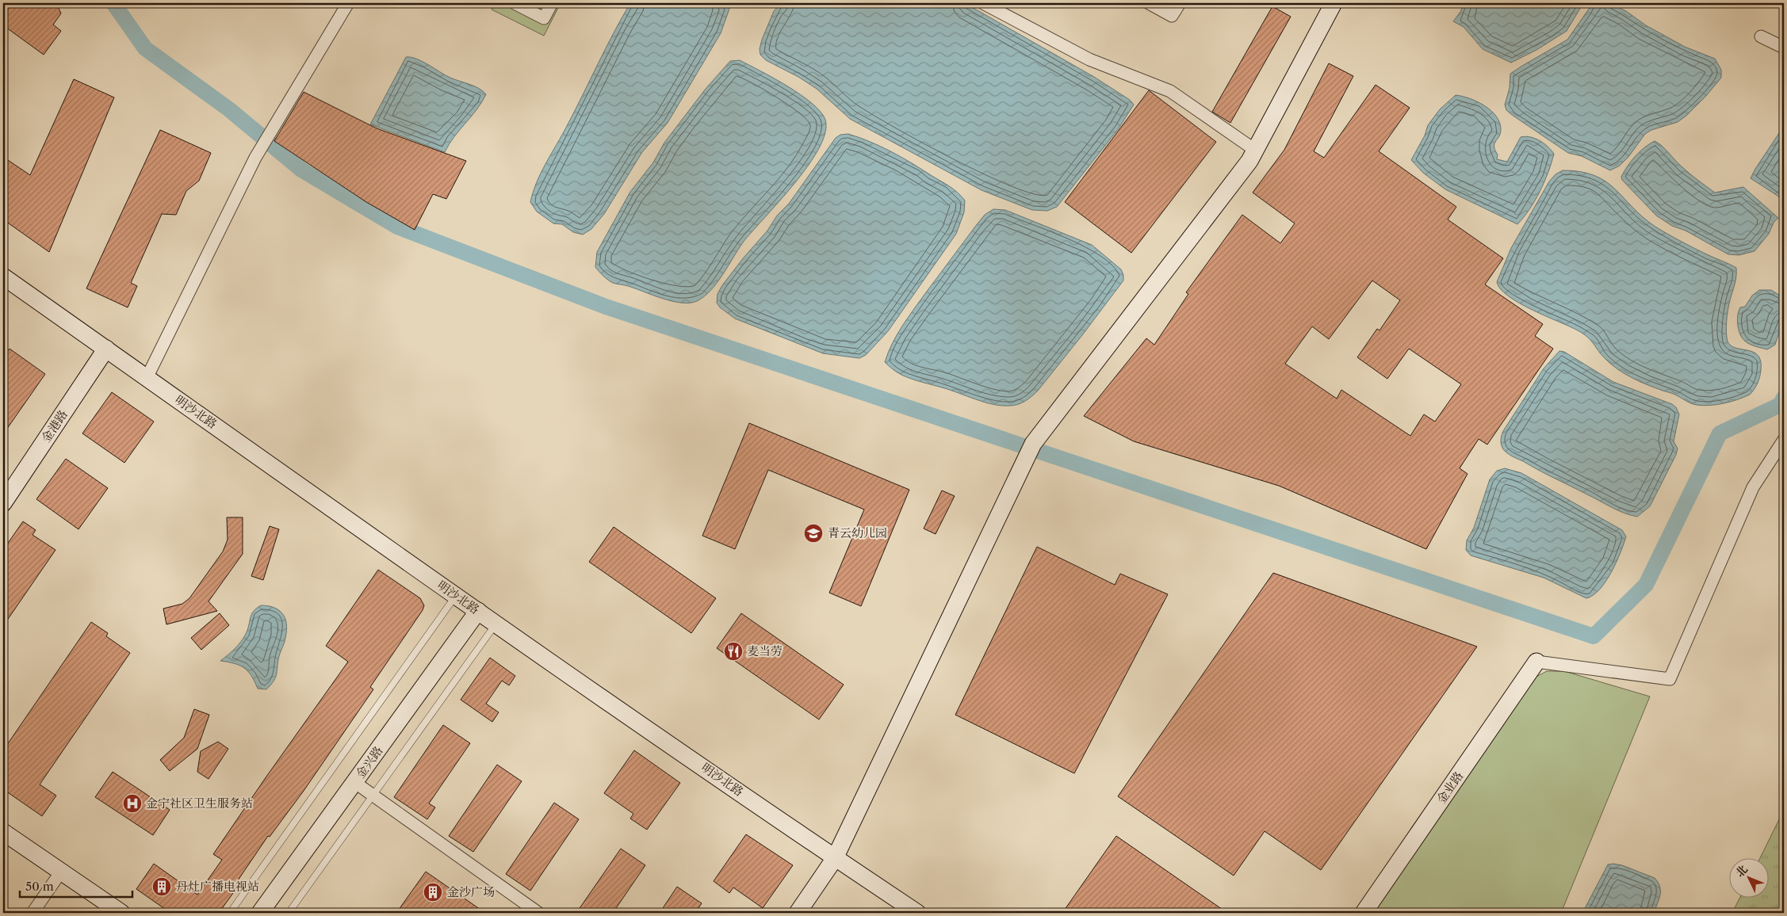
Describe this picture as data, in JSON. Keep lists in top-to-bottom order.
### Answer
{
  "streets": {
    "street": [
      "明沙北路",
      "金港路",
      "金兴路",
      "金业路"
    ]
  },
  "crossings": [
    ["明沙北路", "金港路"],
    ["明沙北路", "金兴路"]
  ],
  "places": {
    "school or university": ["青云幼儿园"],
    "restaurant": ["麦当劳"],
    "hospital": ["金宁社区卫生服务站"],
    "building": ["丹灶广播电视站", "金沙广场"]
  },
  "scale_bar": "50 m",
  "north": "top left"
}
